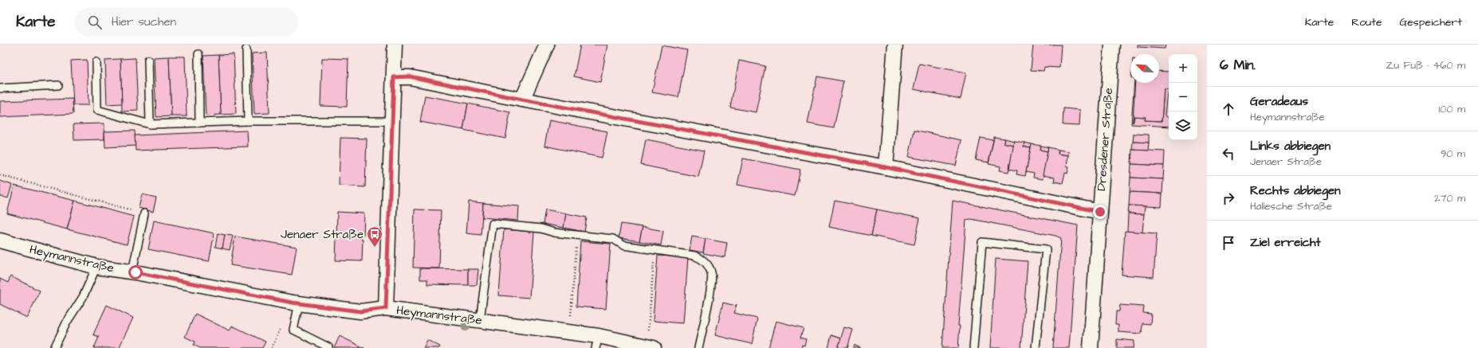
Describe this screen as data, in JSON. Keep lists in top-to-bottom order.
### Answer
{
  "streets": {
    "street": ["Dresdener Straße", "Heymannstraße"]
  },
  "places": {
    "bus stop": ["Jenaer Straße"]
  },
  "north": "top left",
  "page": {
    "header": "Karte",
    "search": "Hier suchen",
    "nav": ["Karte", "Route", "Gespeichert"],
    "heading": ["6 Min.", "Zu Fuß · 460 m"],
    "map_buttons": ["+", "−"],
    "list": [
      ["Geradeaus", "Heymannstraße", "100 m"],
      ["Links abbiegen", "Jenaer Straße", "90 m"],
      ["Rechts abbiegen", "Hallesche Straße", "270 m"],
      "Ziel erreicht"
    ]
  }
}
